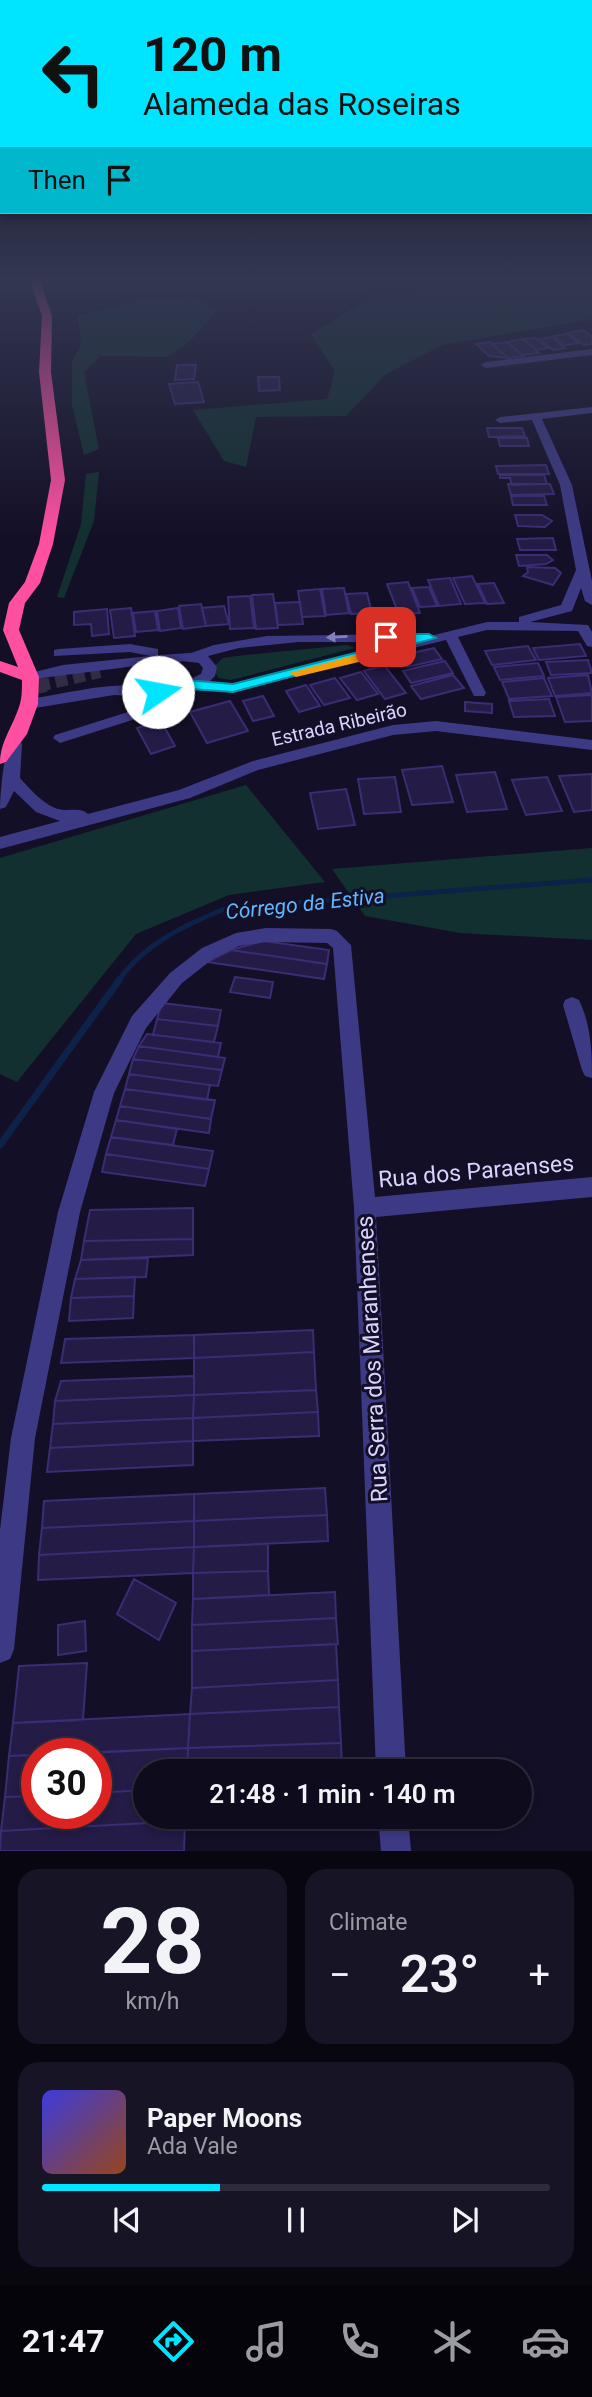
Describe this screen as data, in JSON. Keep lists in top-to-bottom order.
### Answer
{
  "streets": {
    "street": ["Estrada Ribeirão", "Rua dos Paraenses", "Rua Serra dos Maranhenses"]
  },
  "crossings": [
    ["Rua dos Paraenses", "Rua Serra dos Maranhenses"]
  ],
  "water": ["Córrego da Estiva"],
  "page": {
    "turn": ["120 m", "Alameda das Roseiras"],
    "then": "Then",
    "limit": "30",
    "trip": "21:48 · 1 min · 140 m",
    "tile": [
      ["28", "km/h"],
      "Climate"
    ],
    "heat": ["−", "23°", "+"],
    "song": ["Paper Moons", "Ada Vale"],
    "tabs": "21:47"
  }
}
